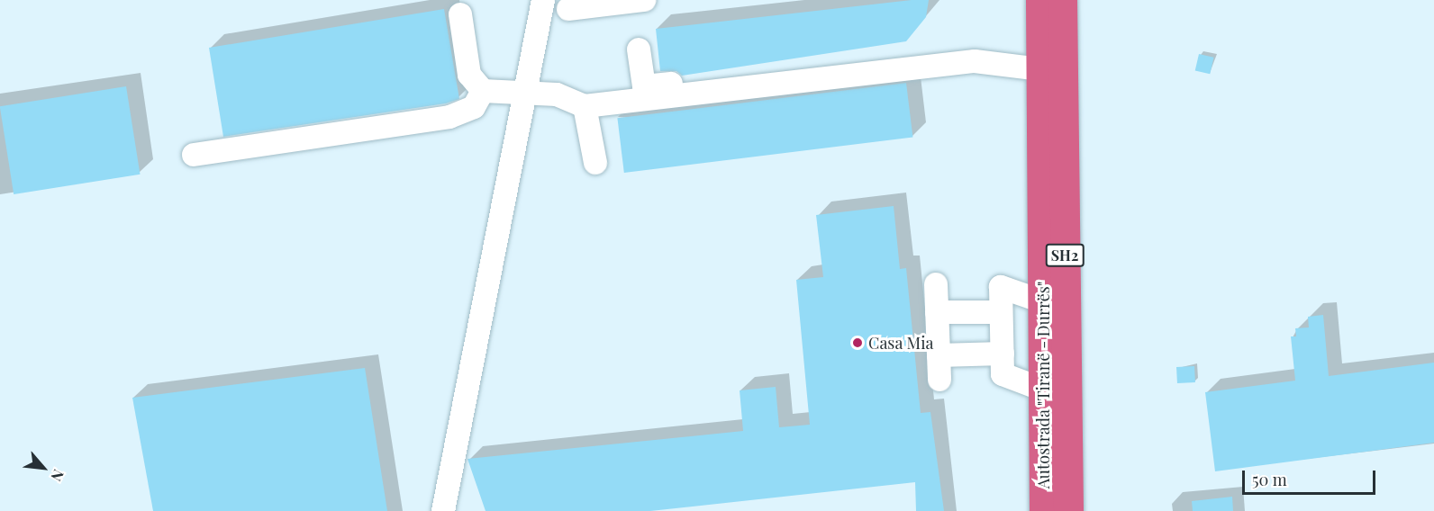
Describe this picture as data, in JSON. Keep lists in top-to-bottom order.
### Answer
{
  "streets": {
    "highway": ["SH2", "Autostrada \"Tiranë - Durrës\""]
  },
  "places": ["Casa Mia"],
  "scale_bar": "50 m",
  "north": "bottom right"
}
